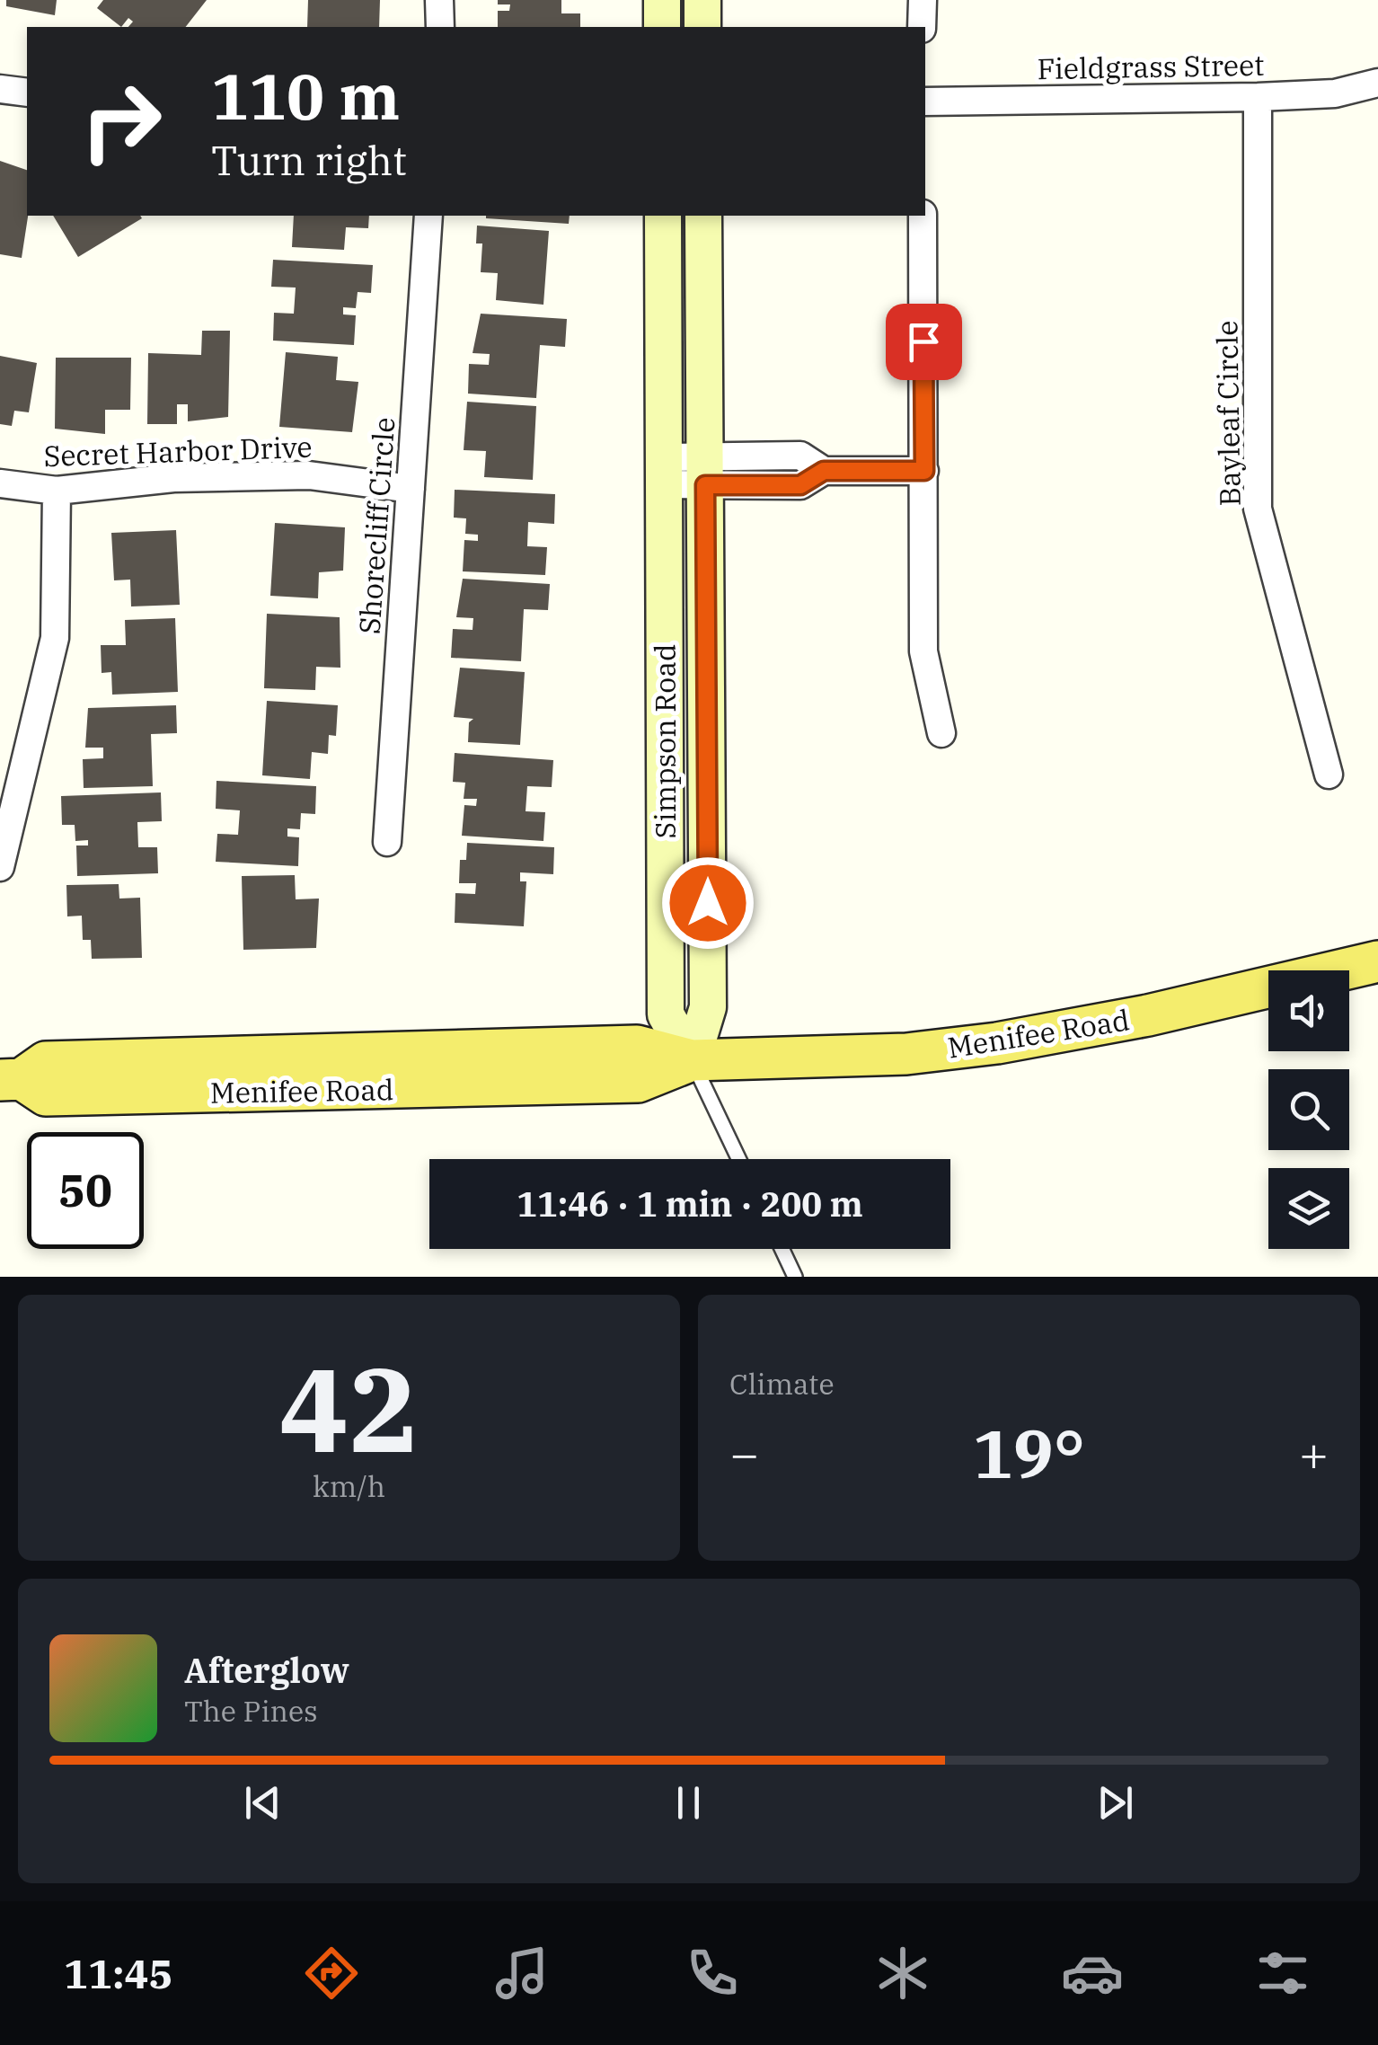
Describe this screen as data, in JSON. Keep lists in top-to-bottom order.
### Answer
{
  "streets": {
    "main road": ["Simpson Road", "Menifee Road"],
    "street": [
      "Fieldgrass Street",
      "Bayleaf Circle",
      "Secret Harbor Drive",
      "Shorecliff Circle"
    ]
  },
  "crossings": [
    ["Fieldgrass Street", "Bayleaf Circle"],
    ["Secret Harbor Drive", "Shorecliff Circle"],
    ["Simpson Road", "Menifee Road"]
  ],
  "page": {
    "turn": ["110 m", "Turn right"],
    "limit": "50",
    "trip": "11:46 · 1 min · 200 m",
    "tile": [
      ["42", "km/h"],
      "Climate"
    ],
    "heat": ["−", "19°", "+"],
    "song": ["Afterglow", "The Pines"],
    "tabs": "11:45"
  }
}
